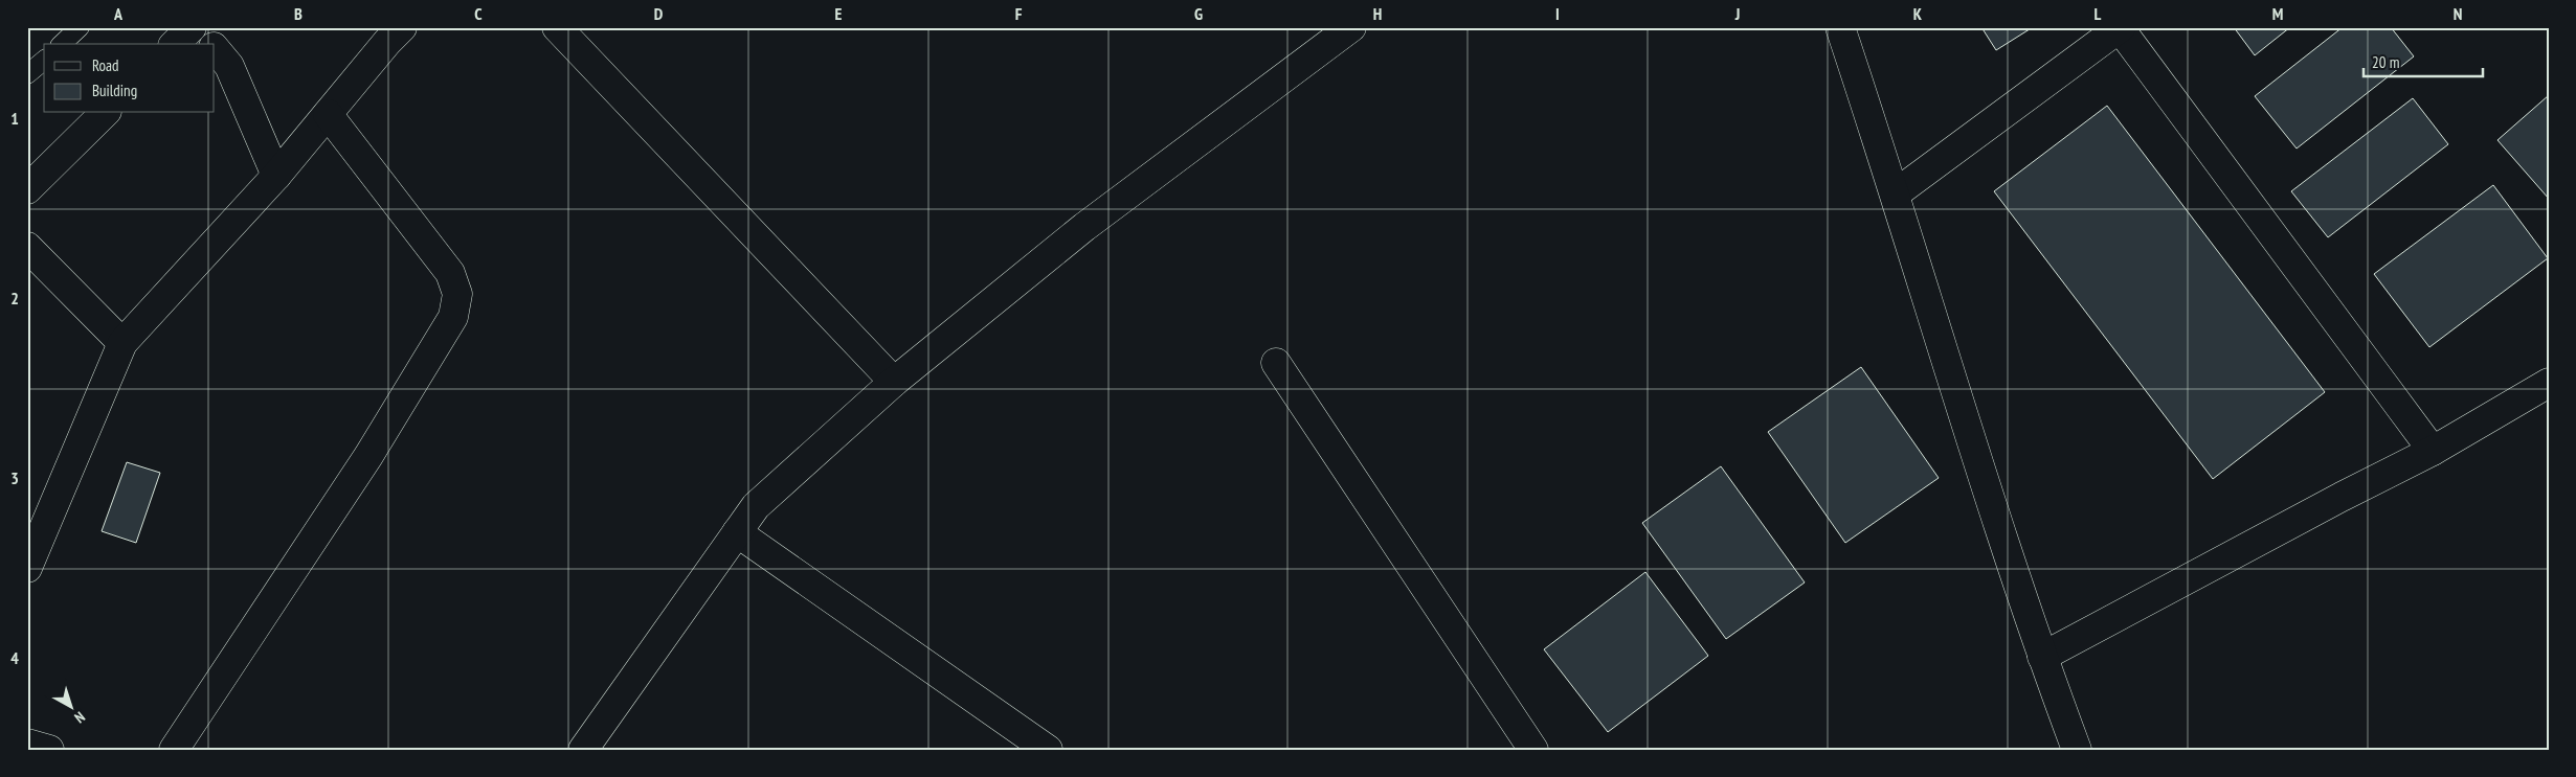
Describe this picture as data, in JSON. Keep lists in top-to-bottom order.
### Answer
{
  "legend": ["Road", "Building"],
  "scale_bar": "20 m",
  "north": "bottom right",
  "grid": {
    "columns": [
      "A",
      "B",
      "C",
      "D",
      "E",
      "F",
      "G",
      "H",
      "I",
      "J",
      "K",
      "L",
      "M",
      "N"
    ],
    "rows": [
      "1",
      "2",
      "3",
      "4"
    ]
  }
}
